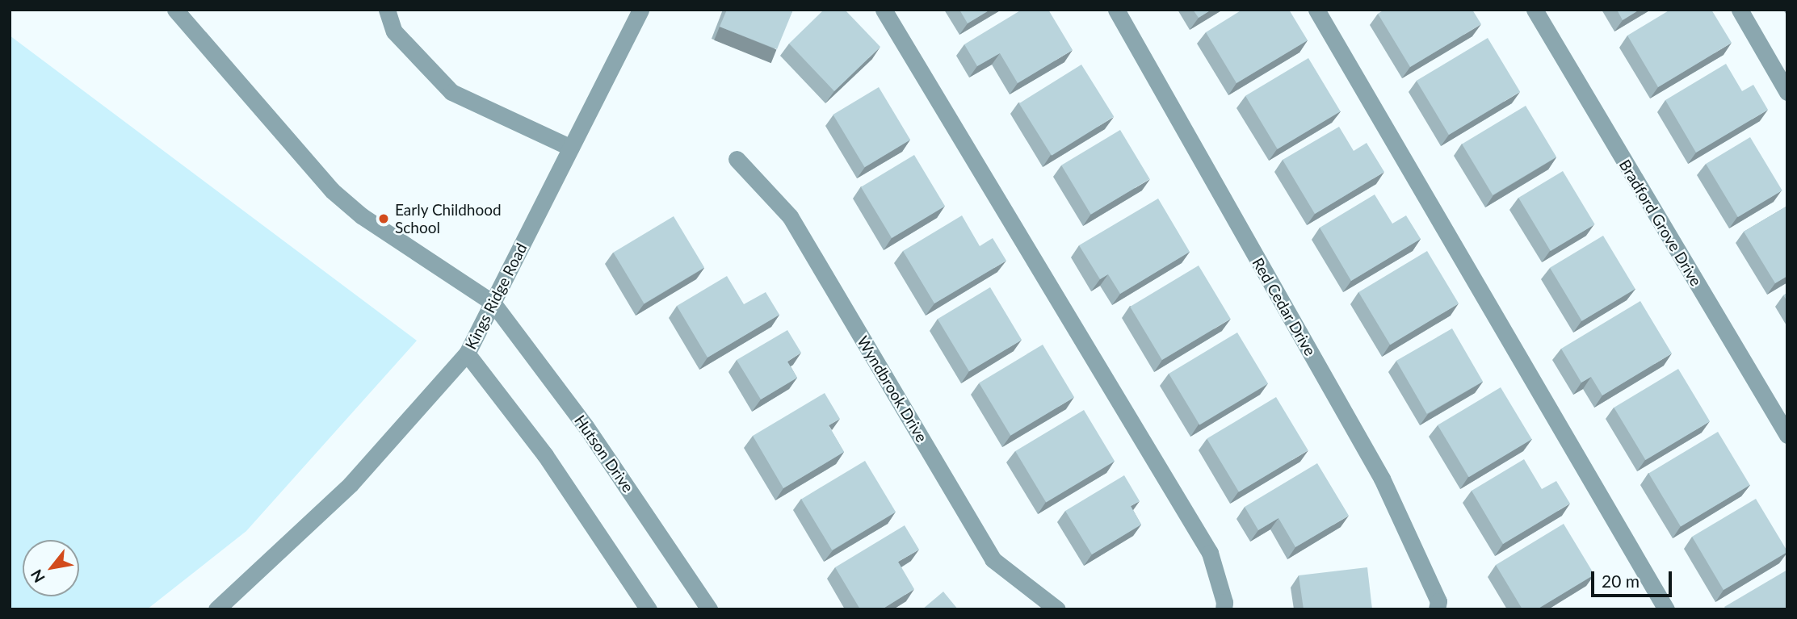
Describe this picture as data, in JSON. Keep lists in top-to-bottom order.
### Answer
{
  "streets": {
    "street": [
      "Bradford Grove Drive",
      "Kings Ridge Road",
      "Red Cedar Drive",
      "Wyndbrook Drive",
      "Hutson Drive"
    ]
  },
  "crossings": [
    ["Kings Ridge Road", "Hutson Drive"]
  ],
  "places": ["Early Childhood School"],
  "scale_bar": "20 m",
  "north": "bottom left"
}
